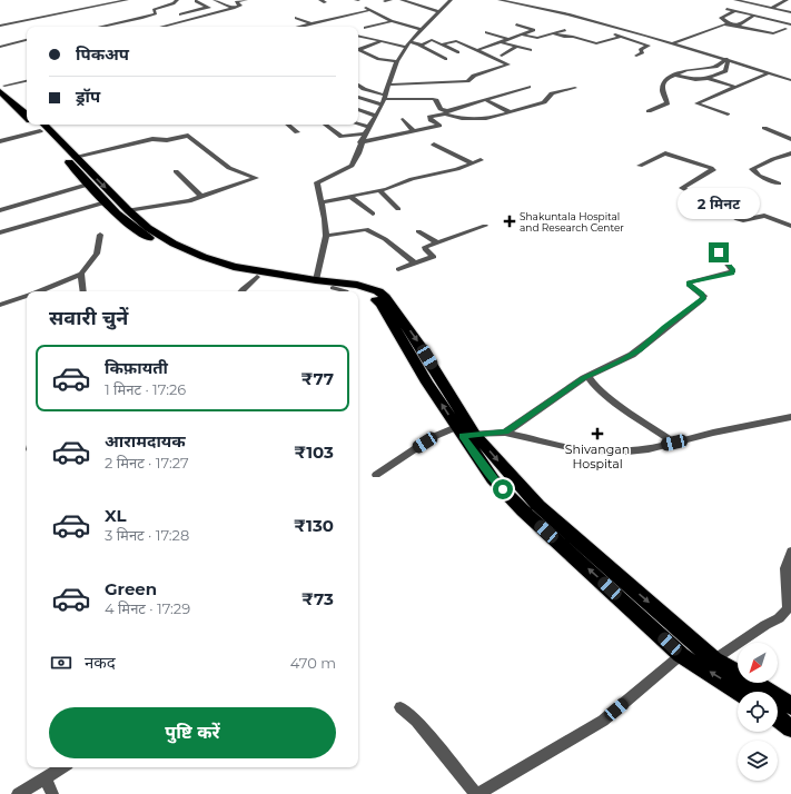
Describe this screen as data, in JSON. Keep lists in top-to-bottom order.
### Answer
{
  "places": {
    "health": ["Shakuntala Hospital and Research Center", "Shivangan Hospital"]
  },
  "north": "bottom left",
  "page": {
    "banner": ["पिकअप", "ड्रॉप"],
    "bubble": "2 मिनट",
    "heading": "सवारी चुनें",
    "list": [
      {
        "name": "किफ़ायती",
        "note": "1 मिनट · 17:26",
        "value": "₹77"
      },
      {
        "name": "आरामदायक",
        "note": "2 मिनट · 17:27",
        "value": "₹103"
      },
      {
        "name": "XL",
        "note": "3 मिनट · 17:28",
        "value": "₹130"
      },
      {
        "name": "Green",
        "note": "4 मिनट · 17:29",
        "value": "₹73"
      }
    ],
    "pay": ["नकद", "470 m"],
    "buttons": "पुष्टि करें"
  }
}
